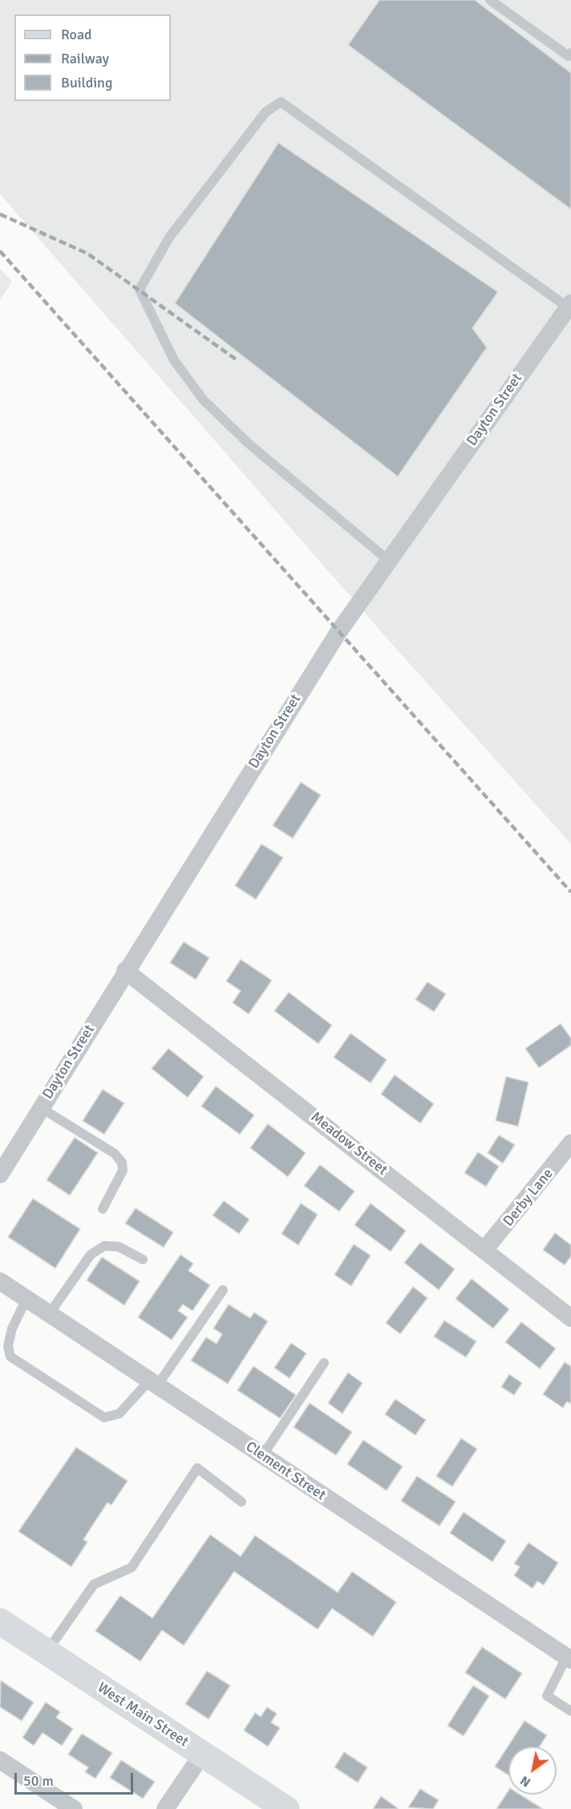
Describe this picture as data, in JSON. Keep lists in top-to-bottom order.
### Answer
{
  "streets": {
    "main road": ["West Main Street"],
    "street": [
      "Dayton Street",
      "Meadow Street",
      "Derby Lane",
      "Clement Street"
    ]
  },
  "crossings": [
    ["Dayton Street", "Meadow Street"],
    ["Meadow Street", "Derby Lane"]
  ],
  "legend": ["Road", "Railway", "Building"],
  "scale_bar": "50 m",
  "north": "bottom left"
}
